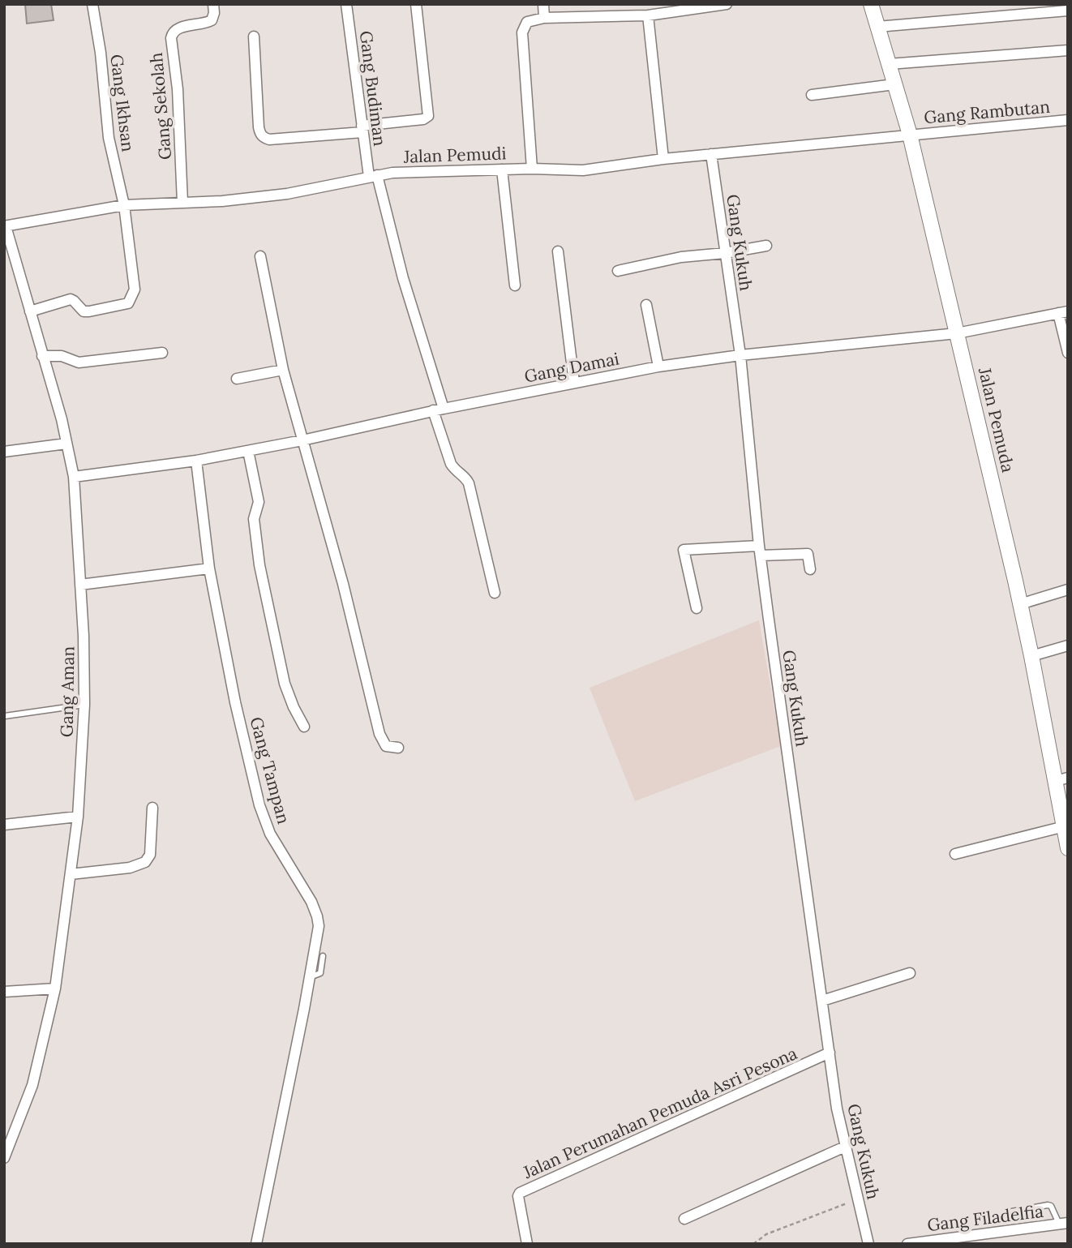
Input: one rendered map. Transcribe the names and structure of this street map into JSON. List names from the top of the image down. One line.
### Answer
{"streets":{"main road":["Jalan Pemuda"],"street":["Gang Budiman","Gang Ikhsan","Gang Sekolah","Gang Rambutan","Jalan Pemudi","Gang Kukuh","Gang Damai","Gang Aman","Gang Tampan","Jalan Perumahan Pemuda Asri Pesona","Gang Filadelfia"]},"crossings":[["Gang Budiman","Jalan Pemudi"],["Gang Budiman","Gang Damai"],["Gang Ikhsan","Jalan Pemudi"],["Gang Ikhsan","Gang Aman"],["Gang Sekolah","Jalan Pemudi"],["Gang Rambutan","Jalan Pemudi"],["Gang Rambutan","Jalan Pemuda"],["Jalan Pemudi","Gang Kukuh"],["Jalan Pemudi","Jalan Pemuda"],["Jalan Pemudi","Gang Aman"],["Gang Kukuh","Gang Damai"],["Gang Kukuh","Jalan Perumahan Pemuda Asri Pesona"],["Gang Damai","Jalan Pemuda"],["Gang Damai","Gang Aman"],["Gang Damai","Gang Tampan"]]}
